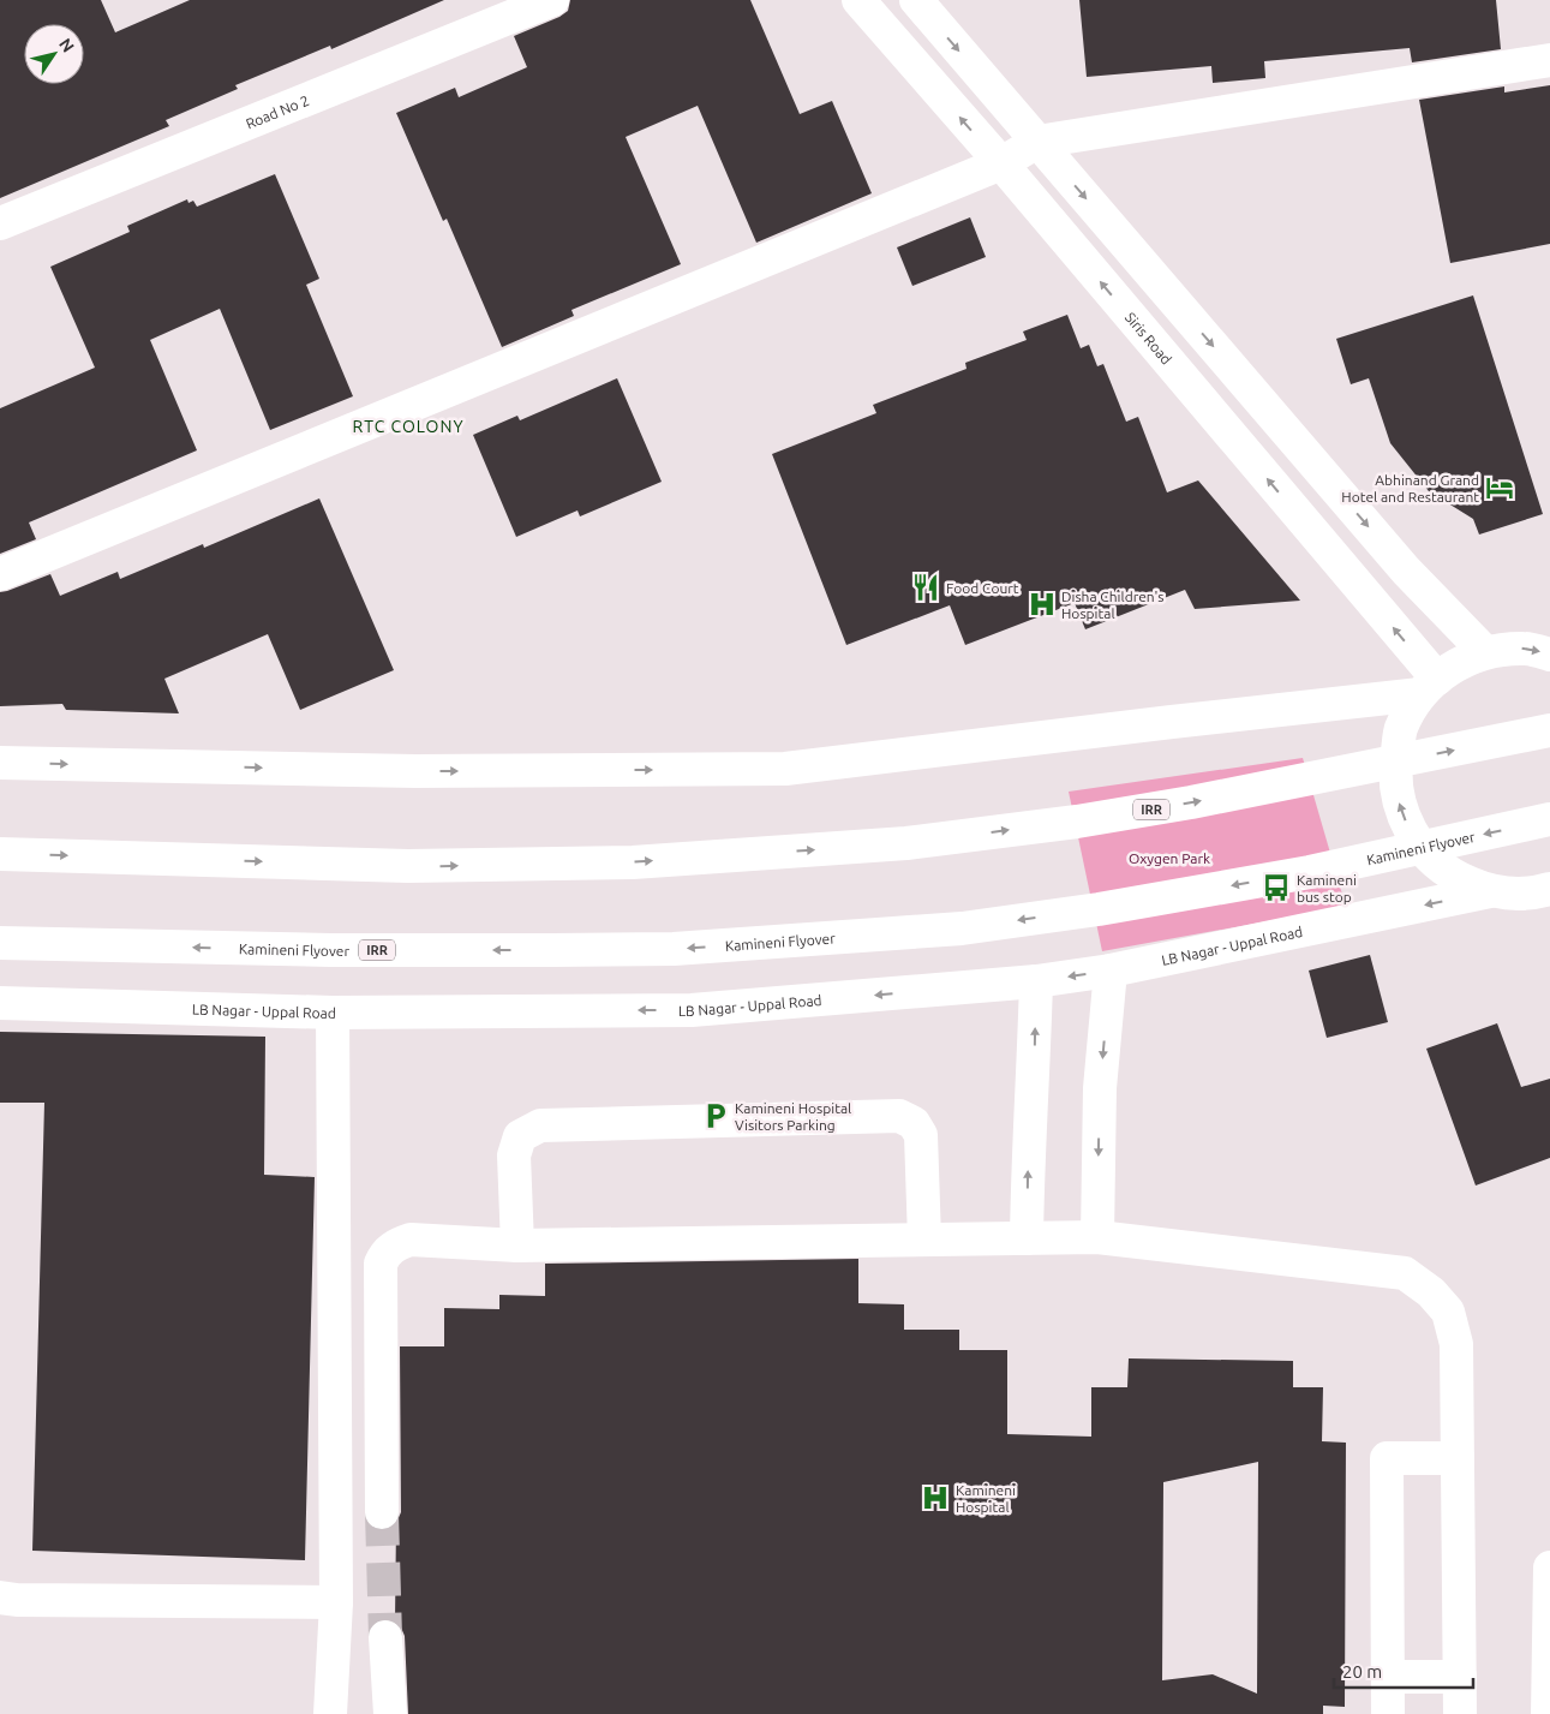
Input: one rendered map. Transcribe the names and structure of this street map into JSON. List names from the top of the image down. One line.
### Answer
{"streets":{"main road":["Road No 2","Siris Road","IRR","Kamineni Flyover","LB Nagar - Uppal Road"]},"districts":["RTC COLONY"],"parks":["Oxygen Park"],"places":{"hotel":["Abhinand Grand Hotel and Restaurant"],"restaurant":["Food Court"],"hospital":["Disha Children's Hospital","Kamineni Hospital"],"bus stop":["Kamineni bus stop"],"parking":["Kamineni Hospital Visitors Parking"]},"scale_bar":"20 m","north":"top right"}
